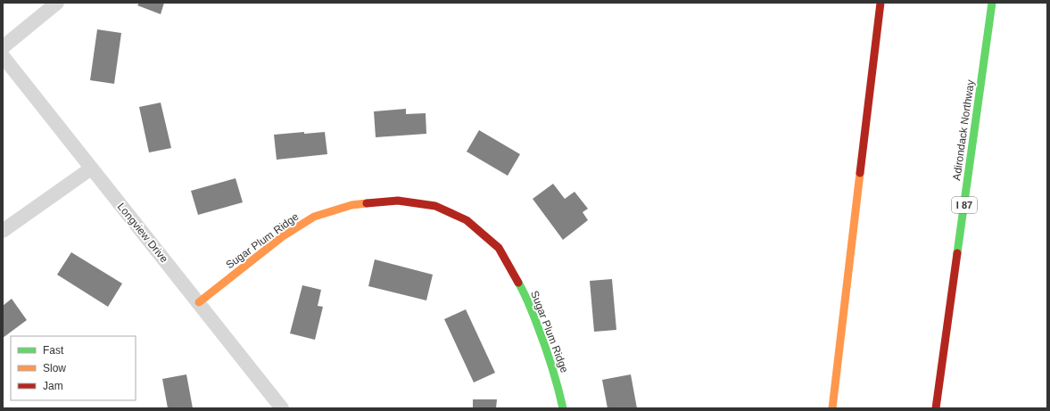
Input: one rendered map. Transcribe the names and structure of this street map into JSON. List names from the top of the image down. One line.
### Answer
{"streets":{"main road":["Adirondack Northway","I 87","Sugar Plum Ridge"],"street":["Longview Drive"]},"crossings":[["Longview Drive","Sugar Plum Ridge"]],"legend":["Fast","Slow","Jam"]}
